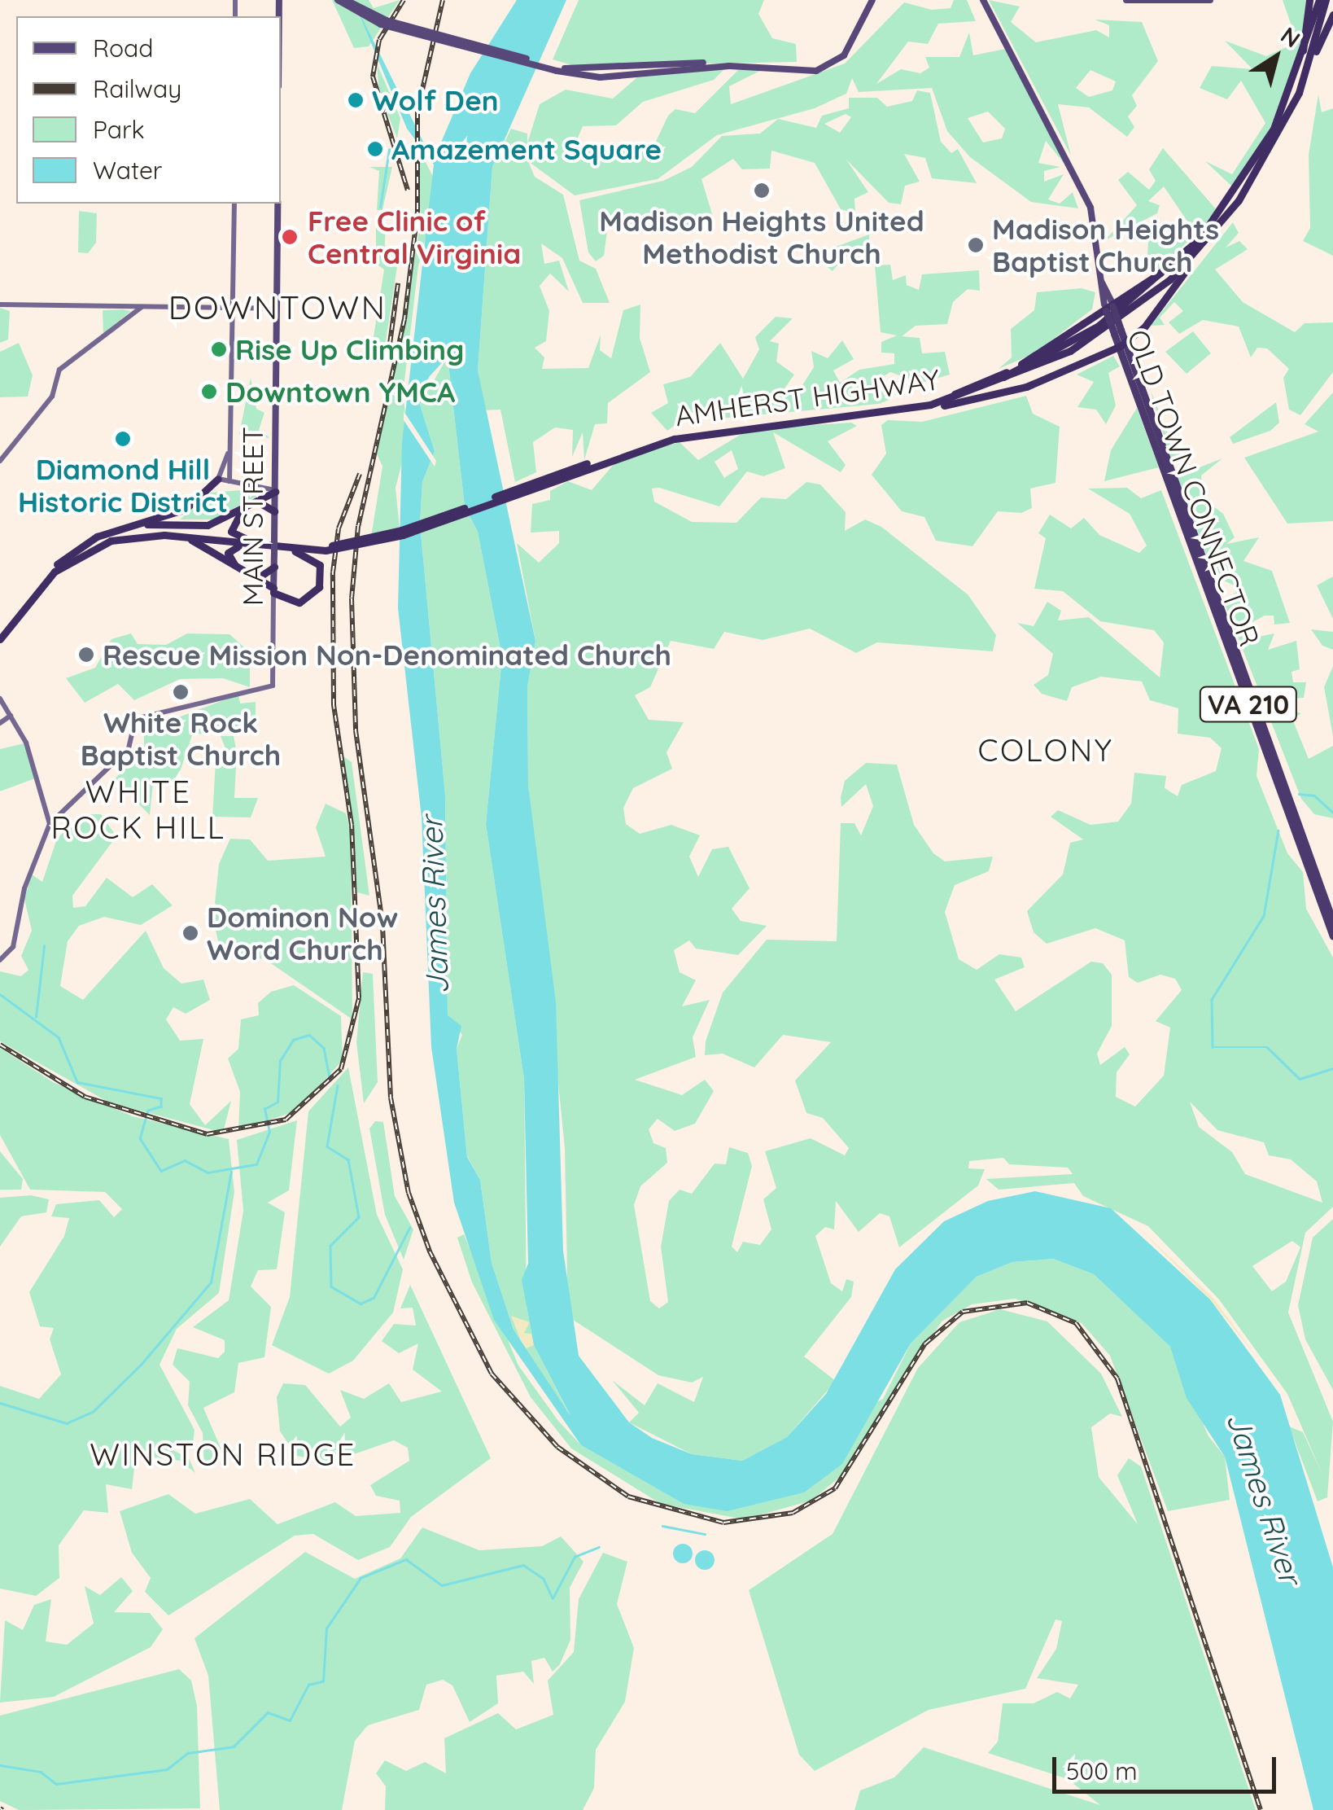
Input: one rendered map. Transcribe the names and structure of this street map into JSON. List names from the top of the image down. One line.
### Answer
{"streets":{"highway":["AMHERST HIGHWAY","OLD TOWN CONNECTOR","VA 210"],"main road":["MAIN STREET"]},"districts":["DOWNTOWN","COLONY","WHITE ROCK HILL","WINSTON RIDGE"],"water":["James River"],"places":["Wolf Den","Amazement Square","Madison Heights United Methodist Church","Free Clinic of Central Virginia","Madison Heights Baptist Church","Rise Up Climbing","Downtown YMCA","Diamond Hill Historic District","Rescue Mission Non-Denominated Church","White Rock Baptist Church","Dominon Now Word Church"],"legend":["Road","Railway","Park","Water"],"scale_bar":"500 m","north":"top right"}
